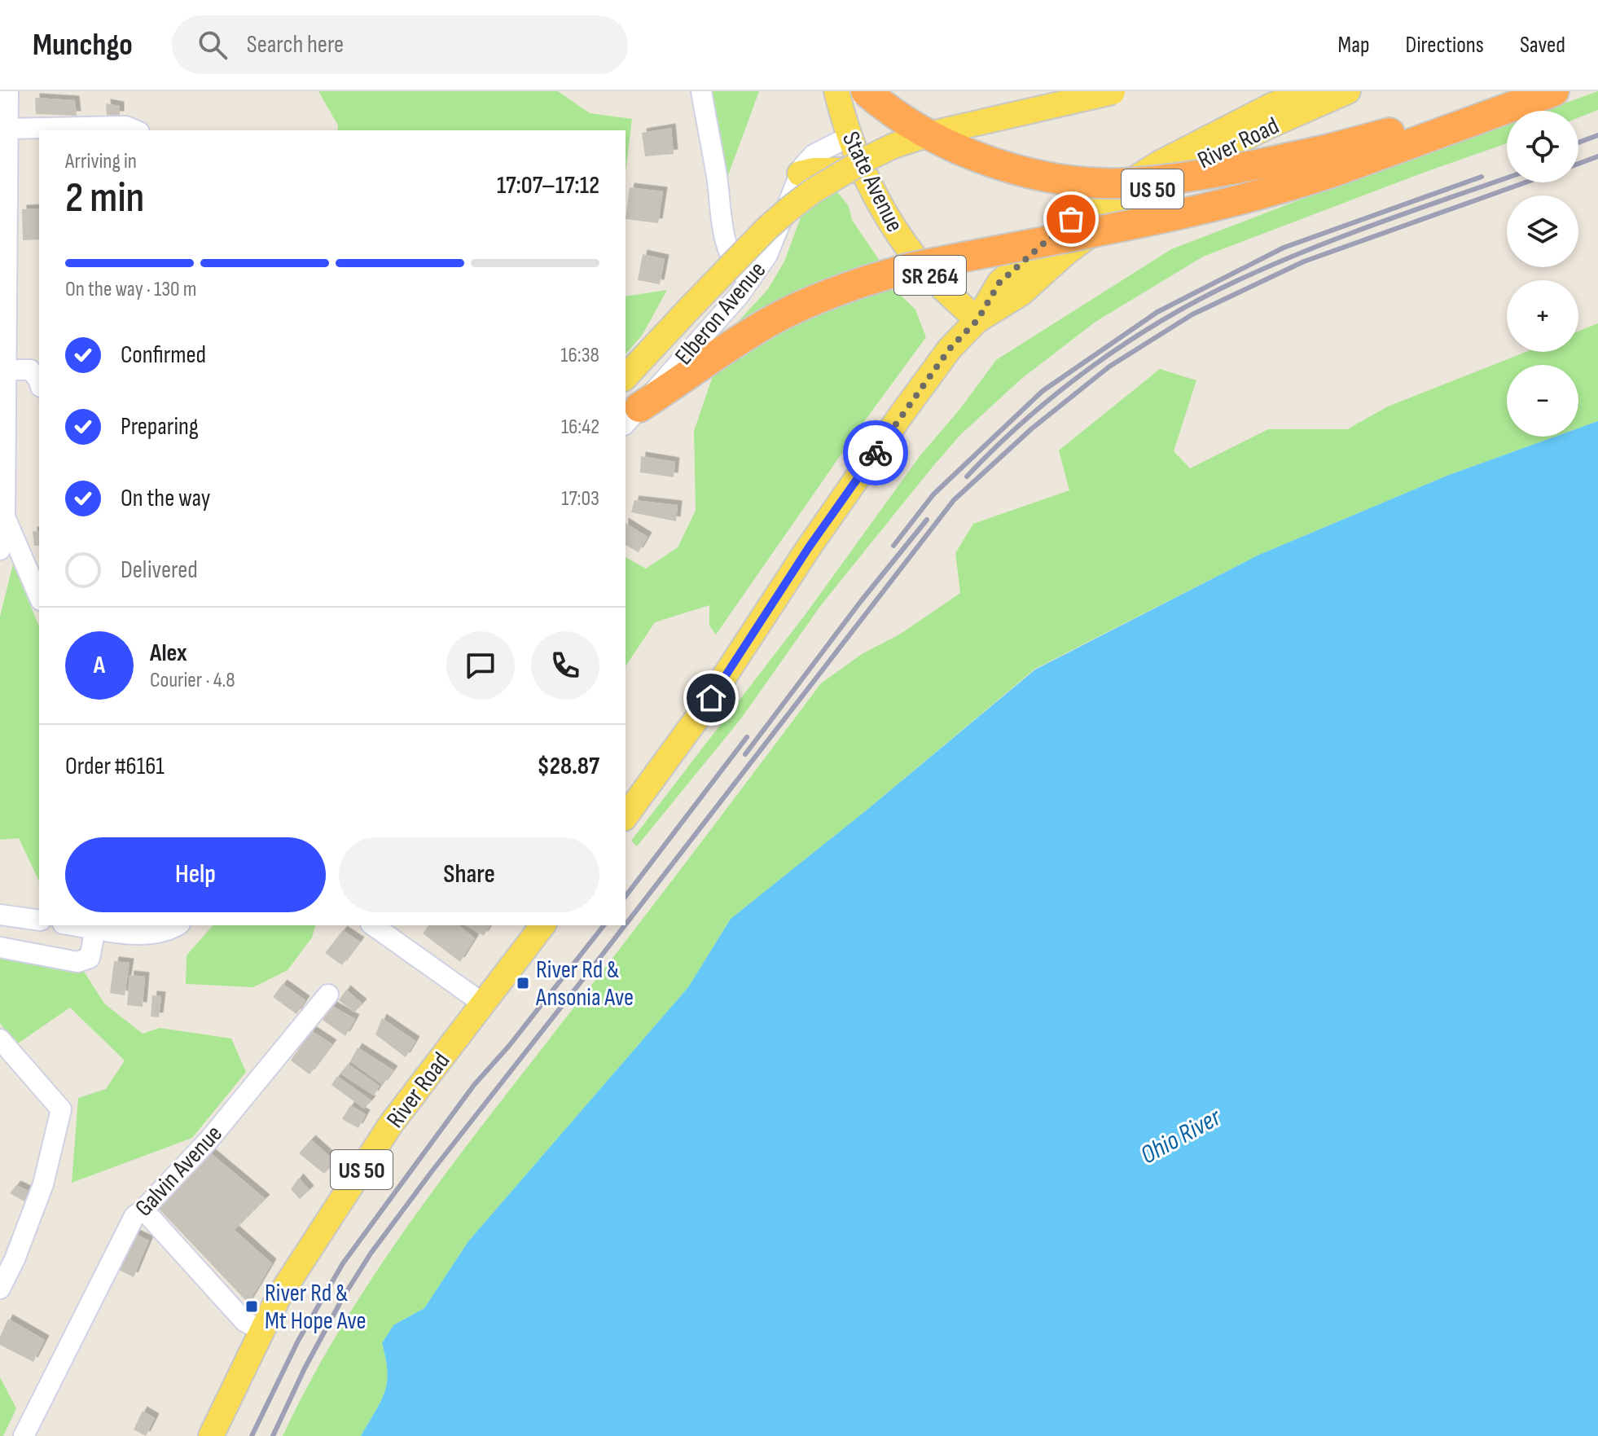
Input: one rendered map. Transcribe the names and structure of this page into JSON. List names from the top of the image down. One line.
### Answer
{"streets":{"main road":["River Road","State Avenue","US 50","SR 264"],"street":["Elberon Avenue","Galvin Avenue"]},"crossings":[["River Road","State Avenue"],["State Avenue","Elberon Avenue"]],"water":["Ohio River"],"places":{"transit":["River Rd & Ansonia Ave","River Rd & Mt Hope Ave"]},"page":{"header":"Munchgo","search":"Search here","nav":["Map","Directions","Saved"],"map_buttons":["+","−"],"heading":["2 min","Arriving in","17:07–17:12"],"panel":["Alex","Courier · 4.8","Order #6161","$28.87"],"bar":"On the way · 130 m","list":[["Confirmed","16:38"],["Preparing","16:42"],["On the way","17:03"],"Delivered"],"round":"A","buttons":["Help","Share"]}}
